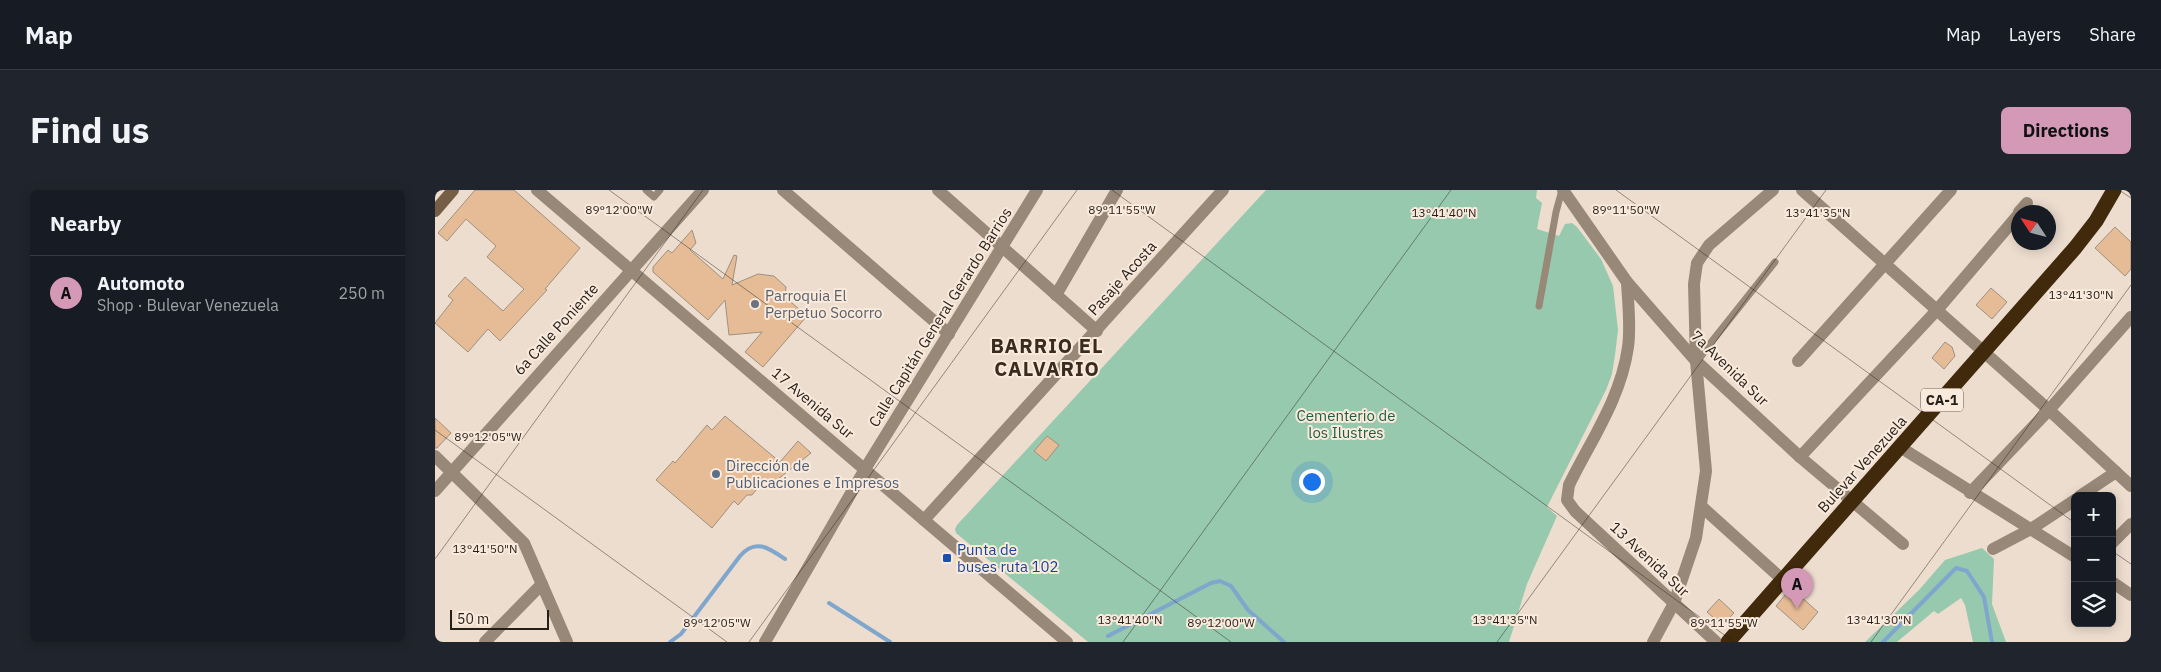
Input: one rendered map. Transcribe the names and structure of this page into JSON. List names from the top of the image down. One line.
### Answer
{"streets":{"highway":["CA-1","Bulevar Venezuela"],"street":["Pasaje Acosta","Calle Capitán General Gerardo Barrios","6a Calle Poniente","7a Avenida Sur","17 Avenida Sur","13 Avenida Sur"]},"crossings":[["Pasaje Acosta","17 Avenida Sur"],["Calle Capitán General Gerardo Barrios","17 Avenida Sur"],["6a Calle Poniente","17 Avenida Sur"],["7a Avenida Sur","Bulevar Venezuela"],["7a Avenida Sur","13 Avenida Sur"]],"districts":["BARRIO EL CALVARIO"],"parks":["Cementerio de los Ilustres"],"places":{"other":["Parroquia El Perpetuo Socorro","Dirección de Publicaciones e Impresos"],"transit":["Punta de buses ruta 102"]},"scale_bar":"50 m","north":"top left","page":{"header":"Map","nav":["Map","Layers","Share"],"title":"Find us","buttons":"Directions","heading":"Nearby","list":[{"mark":"A","name":"Automoto","note":"Shop · Bulevar Venezuela","value":"250 m"}],"map_buttons":["+","−"],"pins":"A","scale":"50 m"},"coordinates":["89°12'00\"W","89°11'55\"W","89°11'50\"W","13°41'40\"N","13°41'35\"N","13°41'30\"N","89°12'05\"W","13°41'50\"N"]}
